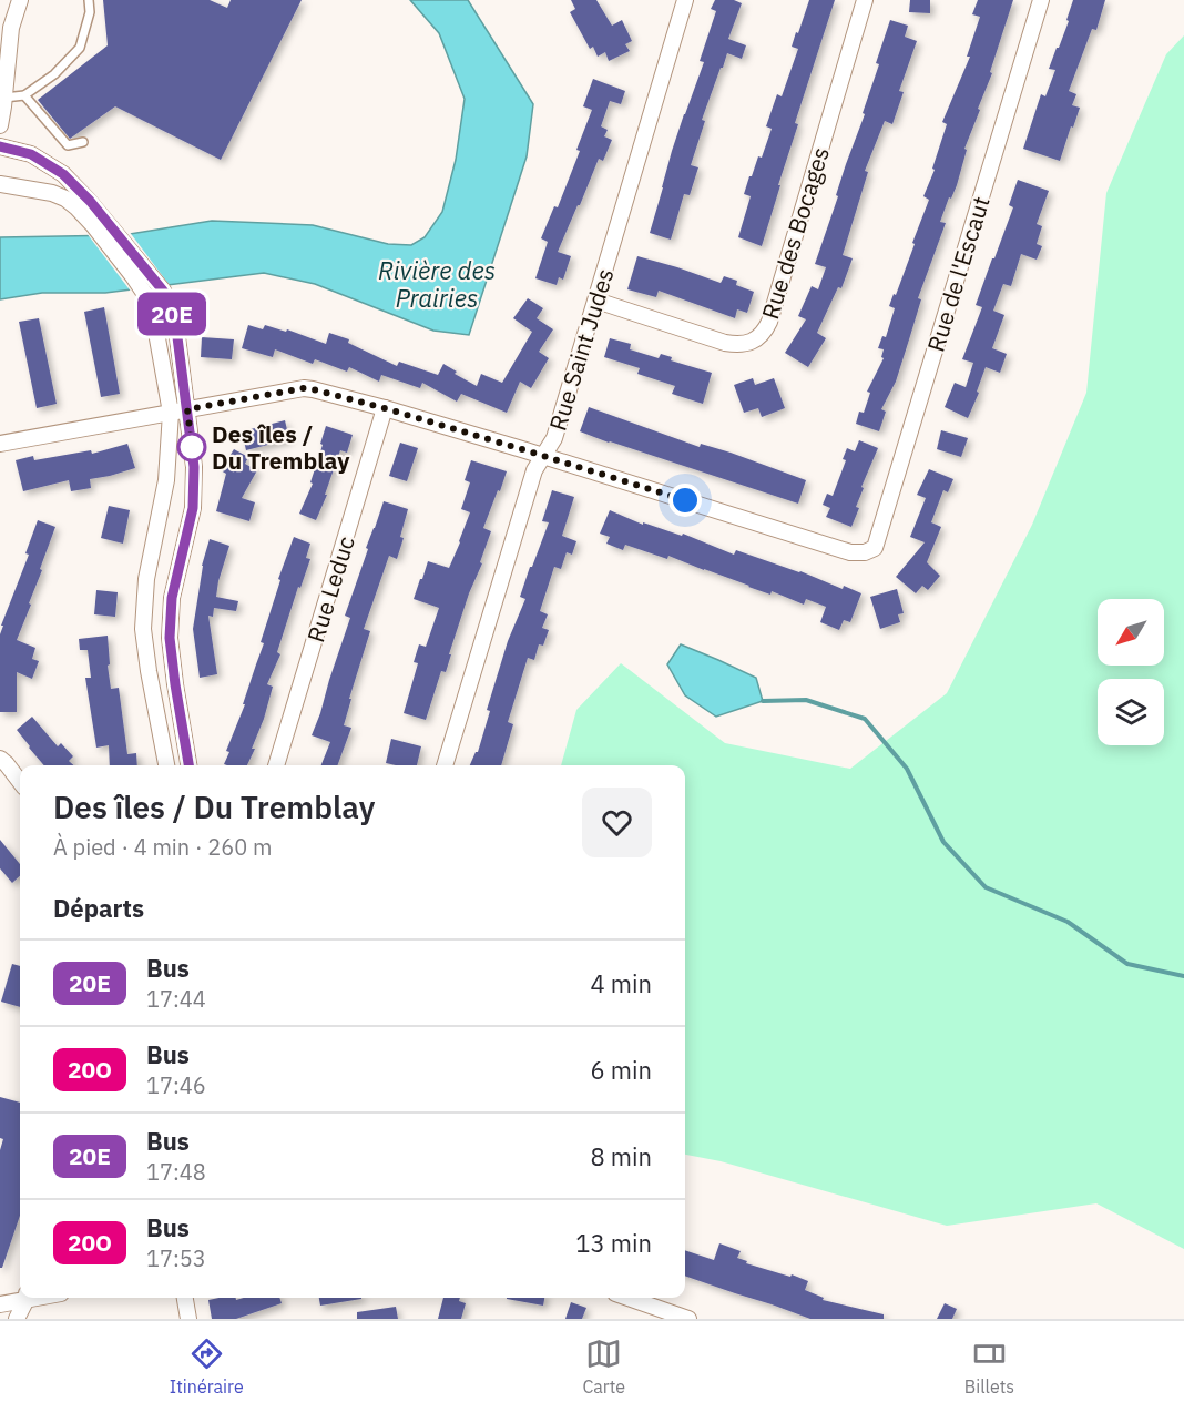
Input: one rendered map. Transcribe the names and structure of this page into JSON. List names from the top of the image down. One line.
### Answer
{"streets":{"street":["Rue des Bocages","Rue de l'Escaut","Rue Saint Judes","Rue Leduc"]},"crossings":[["Rue des Bocages","Rue Saint Judes"],["Rue de l'Escaut","Rue Saint Judes"]],"water":["Rivière des Prairies"],"places":["Des îles / Du Tremblay"],"lines":["bus line 20E"],"north":"bottom left","page":{"on_map":"20E","heading":[["Des îles / Du Tremblay","À pied · 4 min · 260 m"],"Départs"],"list":[{"mark":"20E","name":"Bus","note":"17:44","value":"4 min"},{"mark":"20O","name":"Bus","note":"17:46","value":"6 min"},{"mark":"20E","name":"Bus","note":"17:48","value":"8 min"},{"mark":"20O","name":"Bus","note":"17:53","value":"13 min"}],"tabs":["Itinéraire","Carte","Billets"]}}
